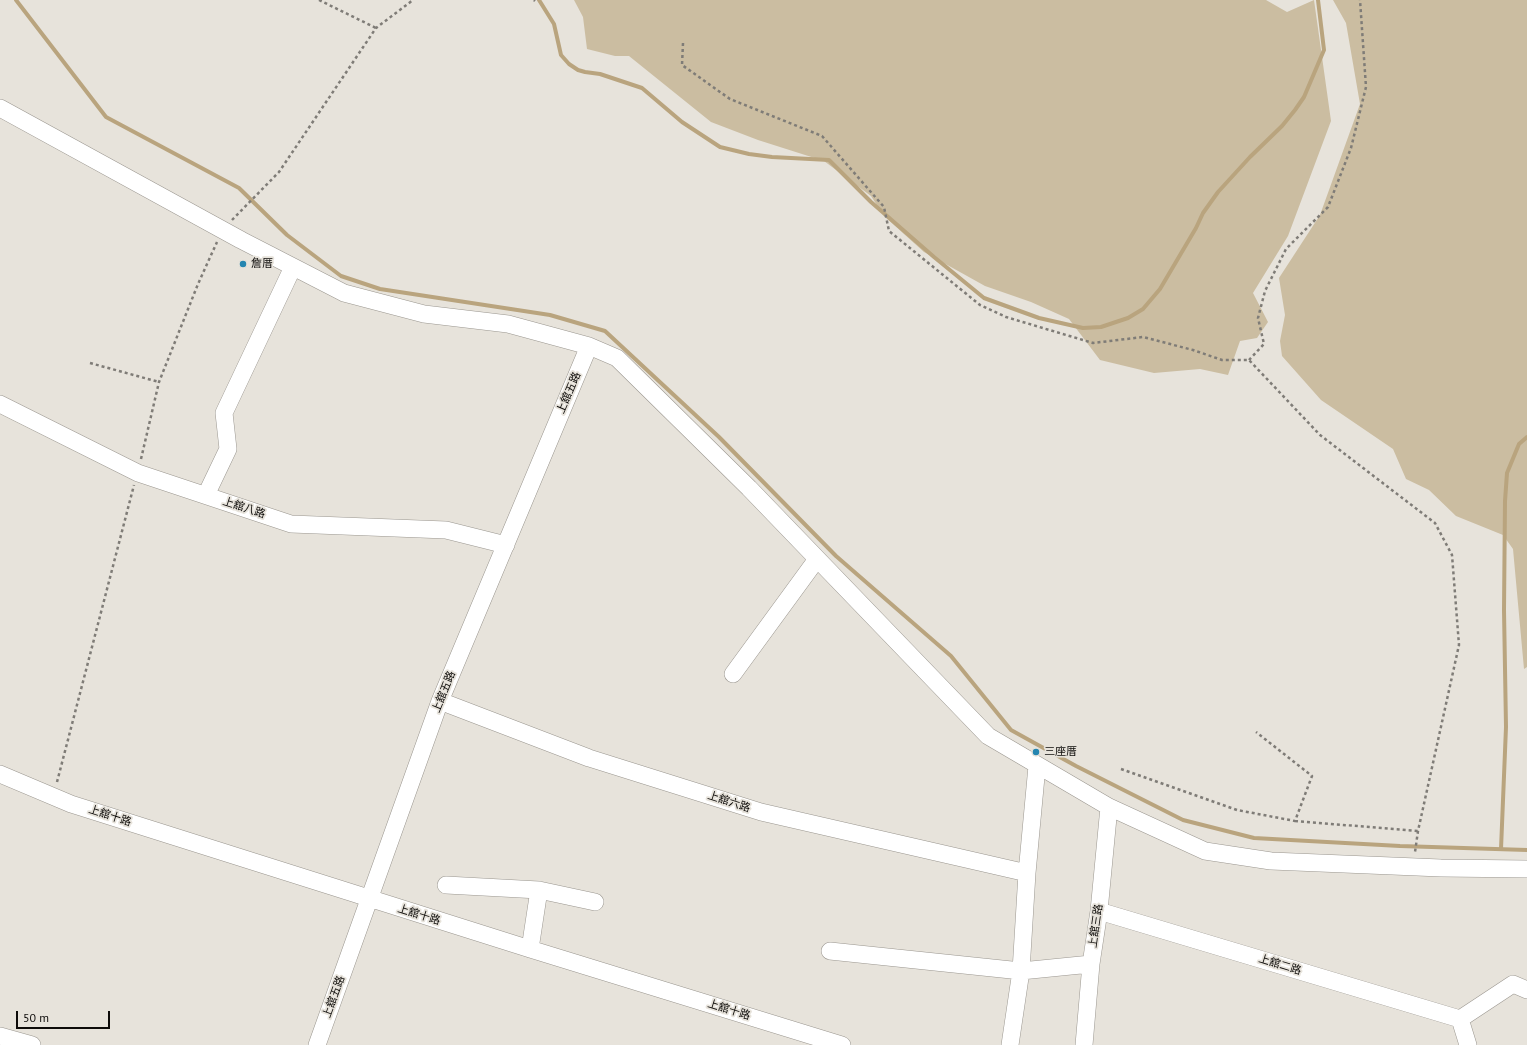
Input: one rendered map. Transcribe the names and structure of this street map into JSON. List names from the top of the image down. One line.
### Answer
{"streets":{"street":["上舘五路","上舘八路","上舘六路","上舘十路","上舘三路","上舘二路"]},"crossings":[["上舘五路","上舘八路"],["上舘五路","上舘六路"],["上舘五路","上舘十路"],["上舘三路","上舘二路"]],"places":["詹厝","三座厝"],"scale_bar":"50 m"}
